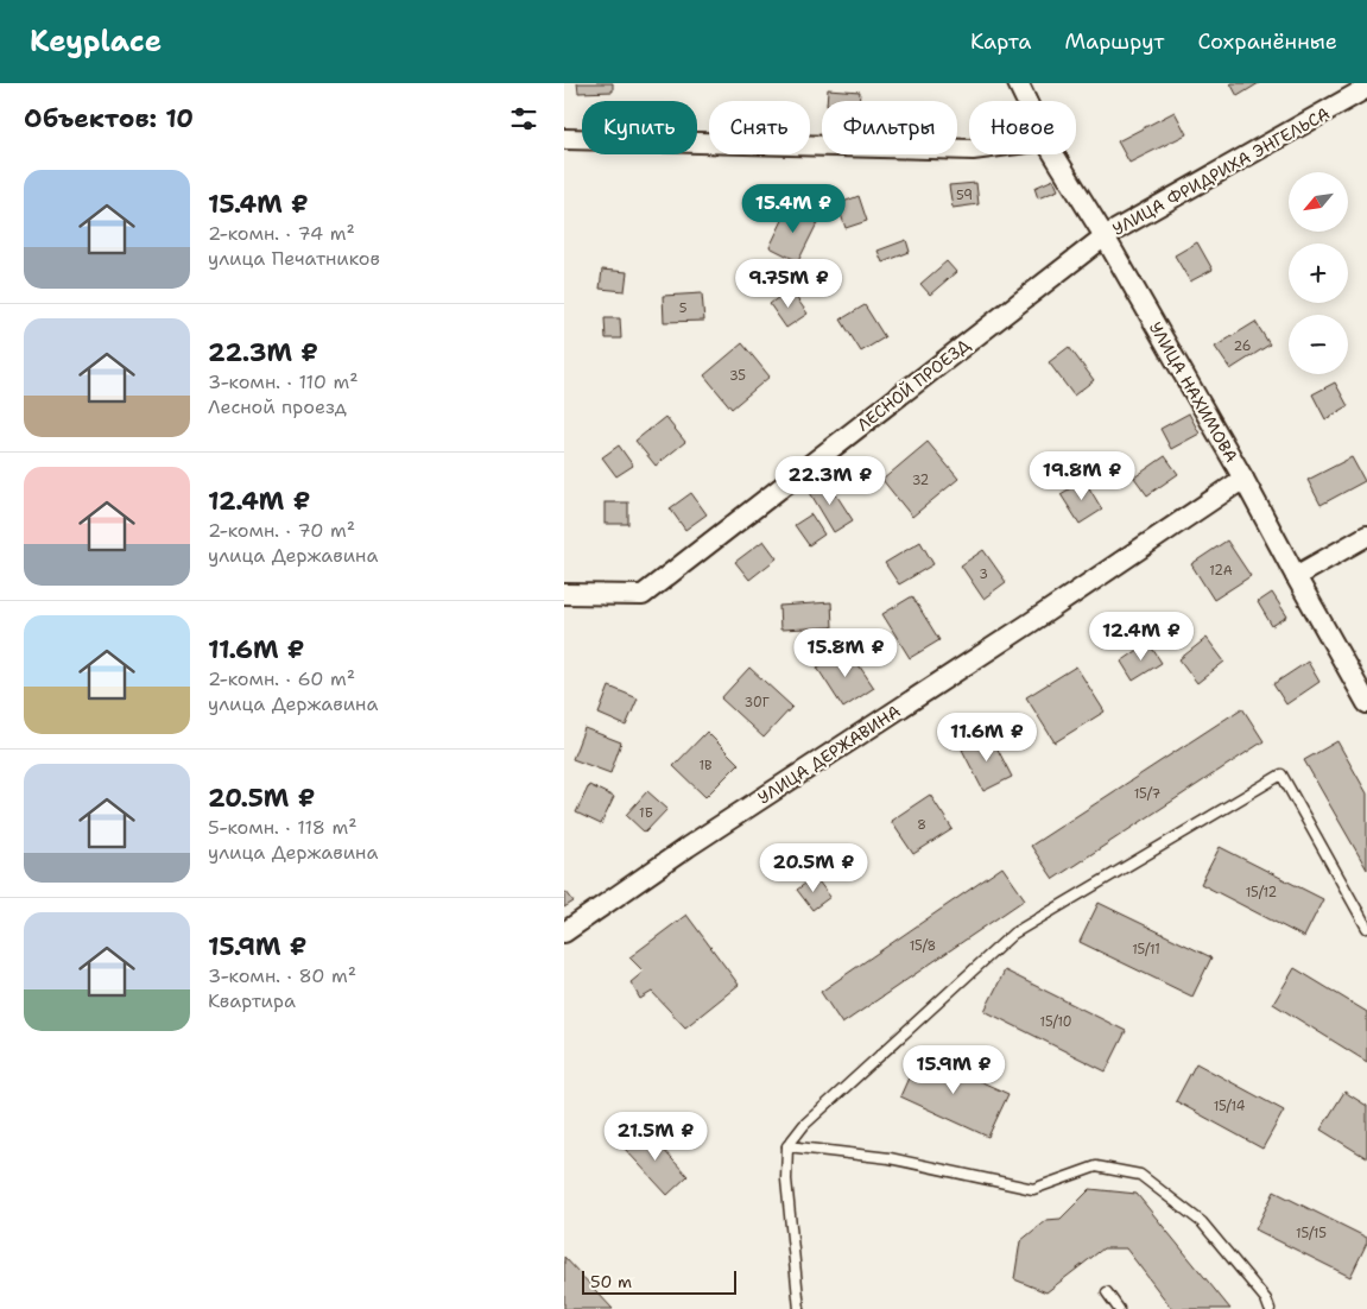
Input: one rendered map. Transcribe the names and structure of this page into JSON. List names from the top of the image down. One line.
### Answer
{"streets":{"street":["УЛИЦА ФРИДРИХА ЭНГЕЛЬСА","ЛЕСНОЙ ПРОЕЗД","УЛИЦА НАХИМОВА","УЛИЦА ДЕРЖАВИНА"]},"crossings":[["УЛИЦА ФРИДРИХА ЭНГЕЛЬСА","ЛЕСНОЙ ПРОЕЗД"],["УЛИЦА ФРИДРИХА ЭНГЕЛЬСА","УЛИЦА НАХИМОВА"],["ЛЕСНОЙ ПРОЕЗД","УЛИЦА НАХИМОВА"],["УЛИЦА НАХИМОВА","УЛИЦА ДЕРЖАВИНА"]],"house_numbers":["59","5","26","35","32","12А","3","30Г","1В","15/7","1Б","8","15/12","15/8","15/11","15/10","15/14","15/15"],"scale_bar":"50 m","north":"bottom left","page":{"header":"Keyplace","nav":["Карта","Маршрут","Сохранённые"],"heading":"Объектов: 10","chip":["Купить","Снять","Фильтры","Новое"],"list":[{"name":"15.4M ₽","note":"2-комн. · 74 m² · улица Печатников"},{"name":"22.3M ₽","note":"3-комн. · 110 m² · Лесной проезд"},{"name":"12.4M ₽","note":"2-комн. · 70 m² · улица Державина"},{"name":"11.6M ₽","note":"2-комн. · 60 m² · улица Державина"},{"name":"20.5M ₽","note":"5-комн. · 118 m² · улица Державина"},{"name":"15.9M ₽","note":"3-комн. · 80 m² · Квартира"}],"map_buttons":["+","−"],"price":["15.4M ₽","9.75M ₽","19.8M ₽","22.3M ₽","12.4M ₽","15.8M ₽","11.6M ₽","20.5M ₽","15.9M ₽","21.5M ₽"],"scale":"50 m"}}
